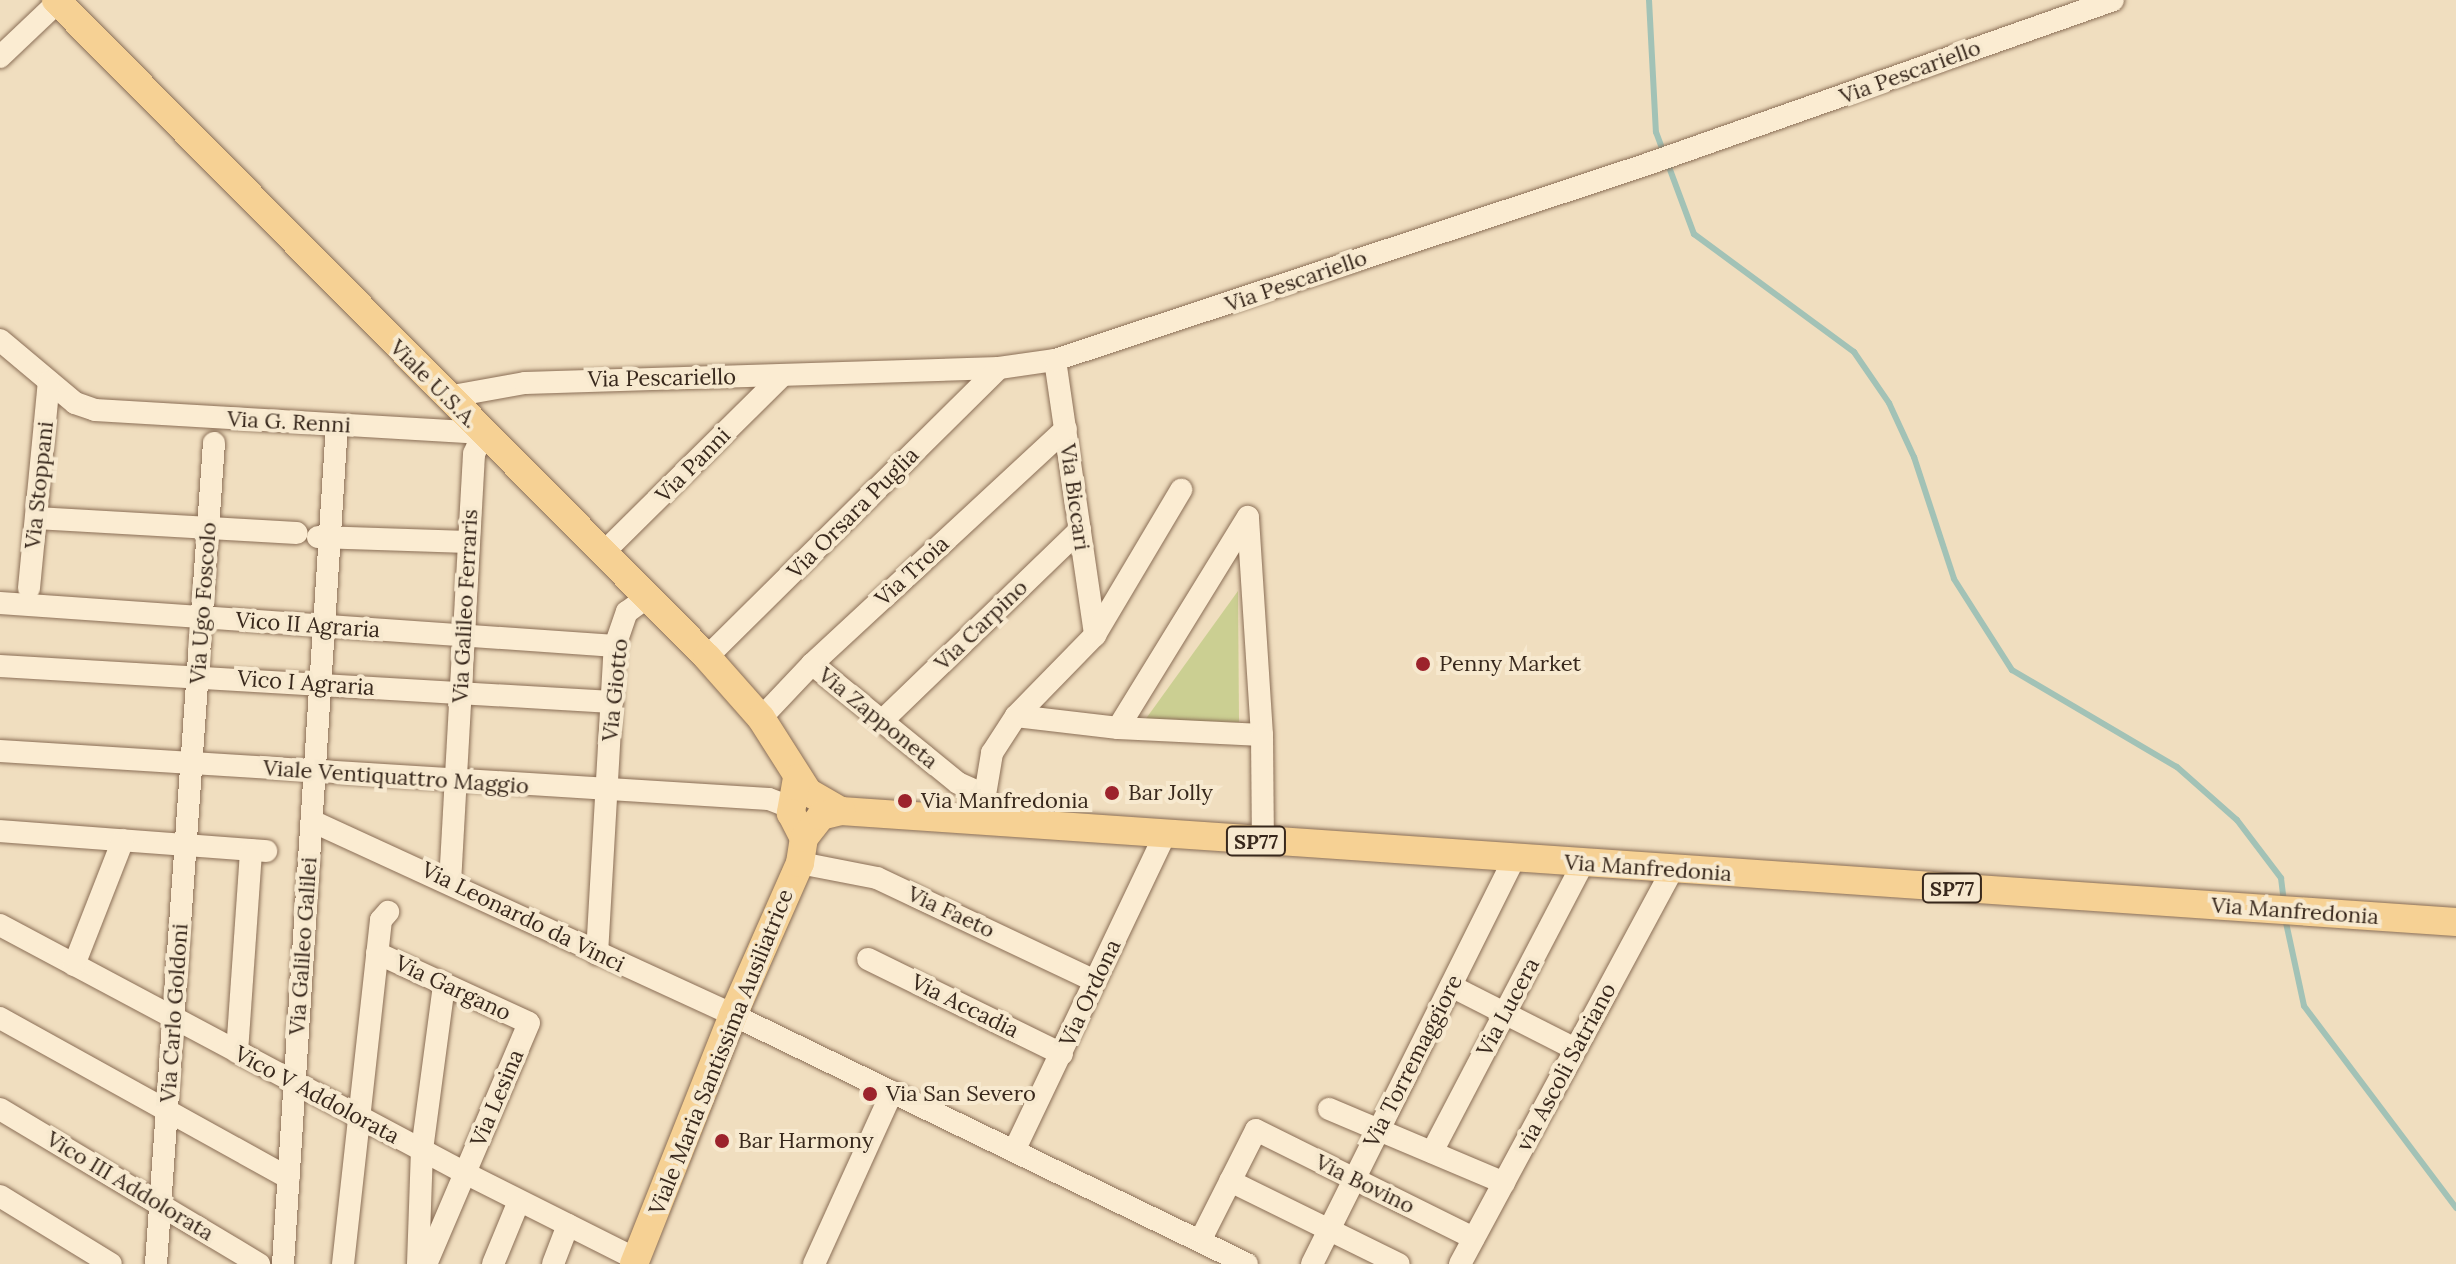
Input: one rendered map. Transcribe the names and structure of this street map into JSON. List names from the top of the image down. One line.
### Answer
{"streets":{"main road":["Viale U.S.A.","SP77","Via Manfredonia","Viale Maria Santissima Ausiliatrice"],"street":["Via Pescariello","Via G. Renni","Via Panni","Via Stoppani","Via Biccari","Via Orsara Puglia","Via Troia","Via Ugo Foscolo","Via Galileo Ferraris","Vico II Agraria","Via Carpino","Vico I Agraria","Via Giotto","Via Zapponeta","Viale Ventiquattro Maggio","Via Faeto","Via Leonardo da Vinci","Via Galileo Galilei","Via Gargano","Via Ordona","Via Accadia","Via Lucera","Via Carlo Goldoni","Via Torremaggiore","via Ascoli Satriano","Vico V Addolorata","Via Lesina","Via Bovino","Vico III Addolorata"]},"crossings":[["Via Pescariello","Viale U.S.A."],["Via Pescariello","Via Panni"],["Via Pescariello","Via Biccari"],["Via Pescariello","Via Orsara Puglia"],["Viale U.S.A.","Via G. Renni"],["Viale U.S.A.","Via Panni"],["Viale U.S.A.","Via Orsara Puglia"],["Viale U.S.A.","Via Troia"],["Viale U.S.A.","Via Galileo Ferraris"],["Viale U.S.A.","Via Giotto"],["Viale U.S.A.","Viale Ventiquattro Maggio"],["Viale U.S.A.","Via Manfredonia"],["Viale U.S.A.","Via Faeto"],["Viale U.S.A.","Viale Maria Santissima Ausiliatrice"],["Via G. Renni","Via Stoppani"],["Via G. Renni","Via Galileo Ferraris"],["Via G. Renni","Via Galileo Galilei"],["Via Biccari","Via Troia"],["Via Biccari","Via Carpino"],["Via Troia","Via Zapponeta"],["Via Ugo Foscolo","Vico II Agraria"],["Via Ugo Foscolo","Vico I Agraria"],["Via Ugo Foscolo","Viale Ventiquattro Maggio"],["Via Ugo Foscolo","Via Carlo Goldoni"],["Via Galileo Ferraris","Vico II Agraria"],["Via Galileo Ferraris","Vico I Agraria"],["Via Galileo Ferraris","Viale Ventiquattro Maggio"],["Via Galileo Ferraris","Via Leonardo da Vinci"],["Vico II Agraria","Via Giotto"],["Vico II Agraria","Via Galileo Galilei"],["Via Carpino","Via Zapponeta"],["Vico I Agraria","Via Giotto"],["Vico I Agraria","Via Galileo Galilei"],["Via Giotto","Viale Ventiquattro Maggio"],["Via Giotto","Via Leonardo da Vinci"],["Viale Ventiquattro Maggio","Via Manfredonia"],["Viale Ventiquattro Maggio","Via Faeto"],["Viale Ventiquattro Maggio","Via Galileo Galilei"],["Viale Ventiquattro Maggio","Via Carlo Goldoni"],["Viale Ventiquattro Maggio","Viale Maria Santissima Ausiliatrice"],["Via Manfredonia","Via Faeto"],["Via Manfredonia","Via Ordona"],["Via Manfredonia","Via Lucera"],["Via Manfredonia","Viale Maria Santissima Ausiliatrice"],["Via Manfredonia","Via Torremaggiore"],["Via Manfredonia","via Ascoli Satriano"],["Via Faeto","Via Ordona"],["Via Faeto","Viale Maria Santissima Ausiliatrice"],["Via Leonardo da Vinci","Via Galileo Galilei"],["Via Leonardo da Vinci","Viale Maria Santissima Ausiliatrice"],["Via Galileo Galilei","Vico V Addolorata"],["Via Gargano","Via Lesina"],["Via Ordona","Via Accadia"],["Via Carlo Goldoni","Vico V Addolorata"],["Via Carlo Goldoni","Vico III Addolorata"],["Viale Maria Santissima Ausiliatrice","Vico V Addolorata"],["Via Torremaggiore","Via Bovino"],["via Ascoli Satriano","Via Bovino"],["Vico V Addolorata","Via Lesina"]],"places":["Penny Market","Bar Jolly","Via Manfredonia","Via San Severo","Bar Harmony"]}
